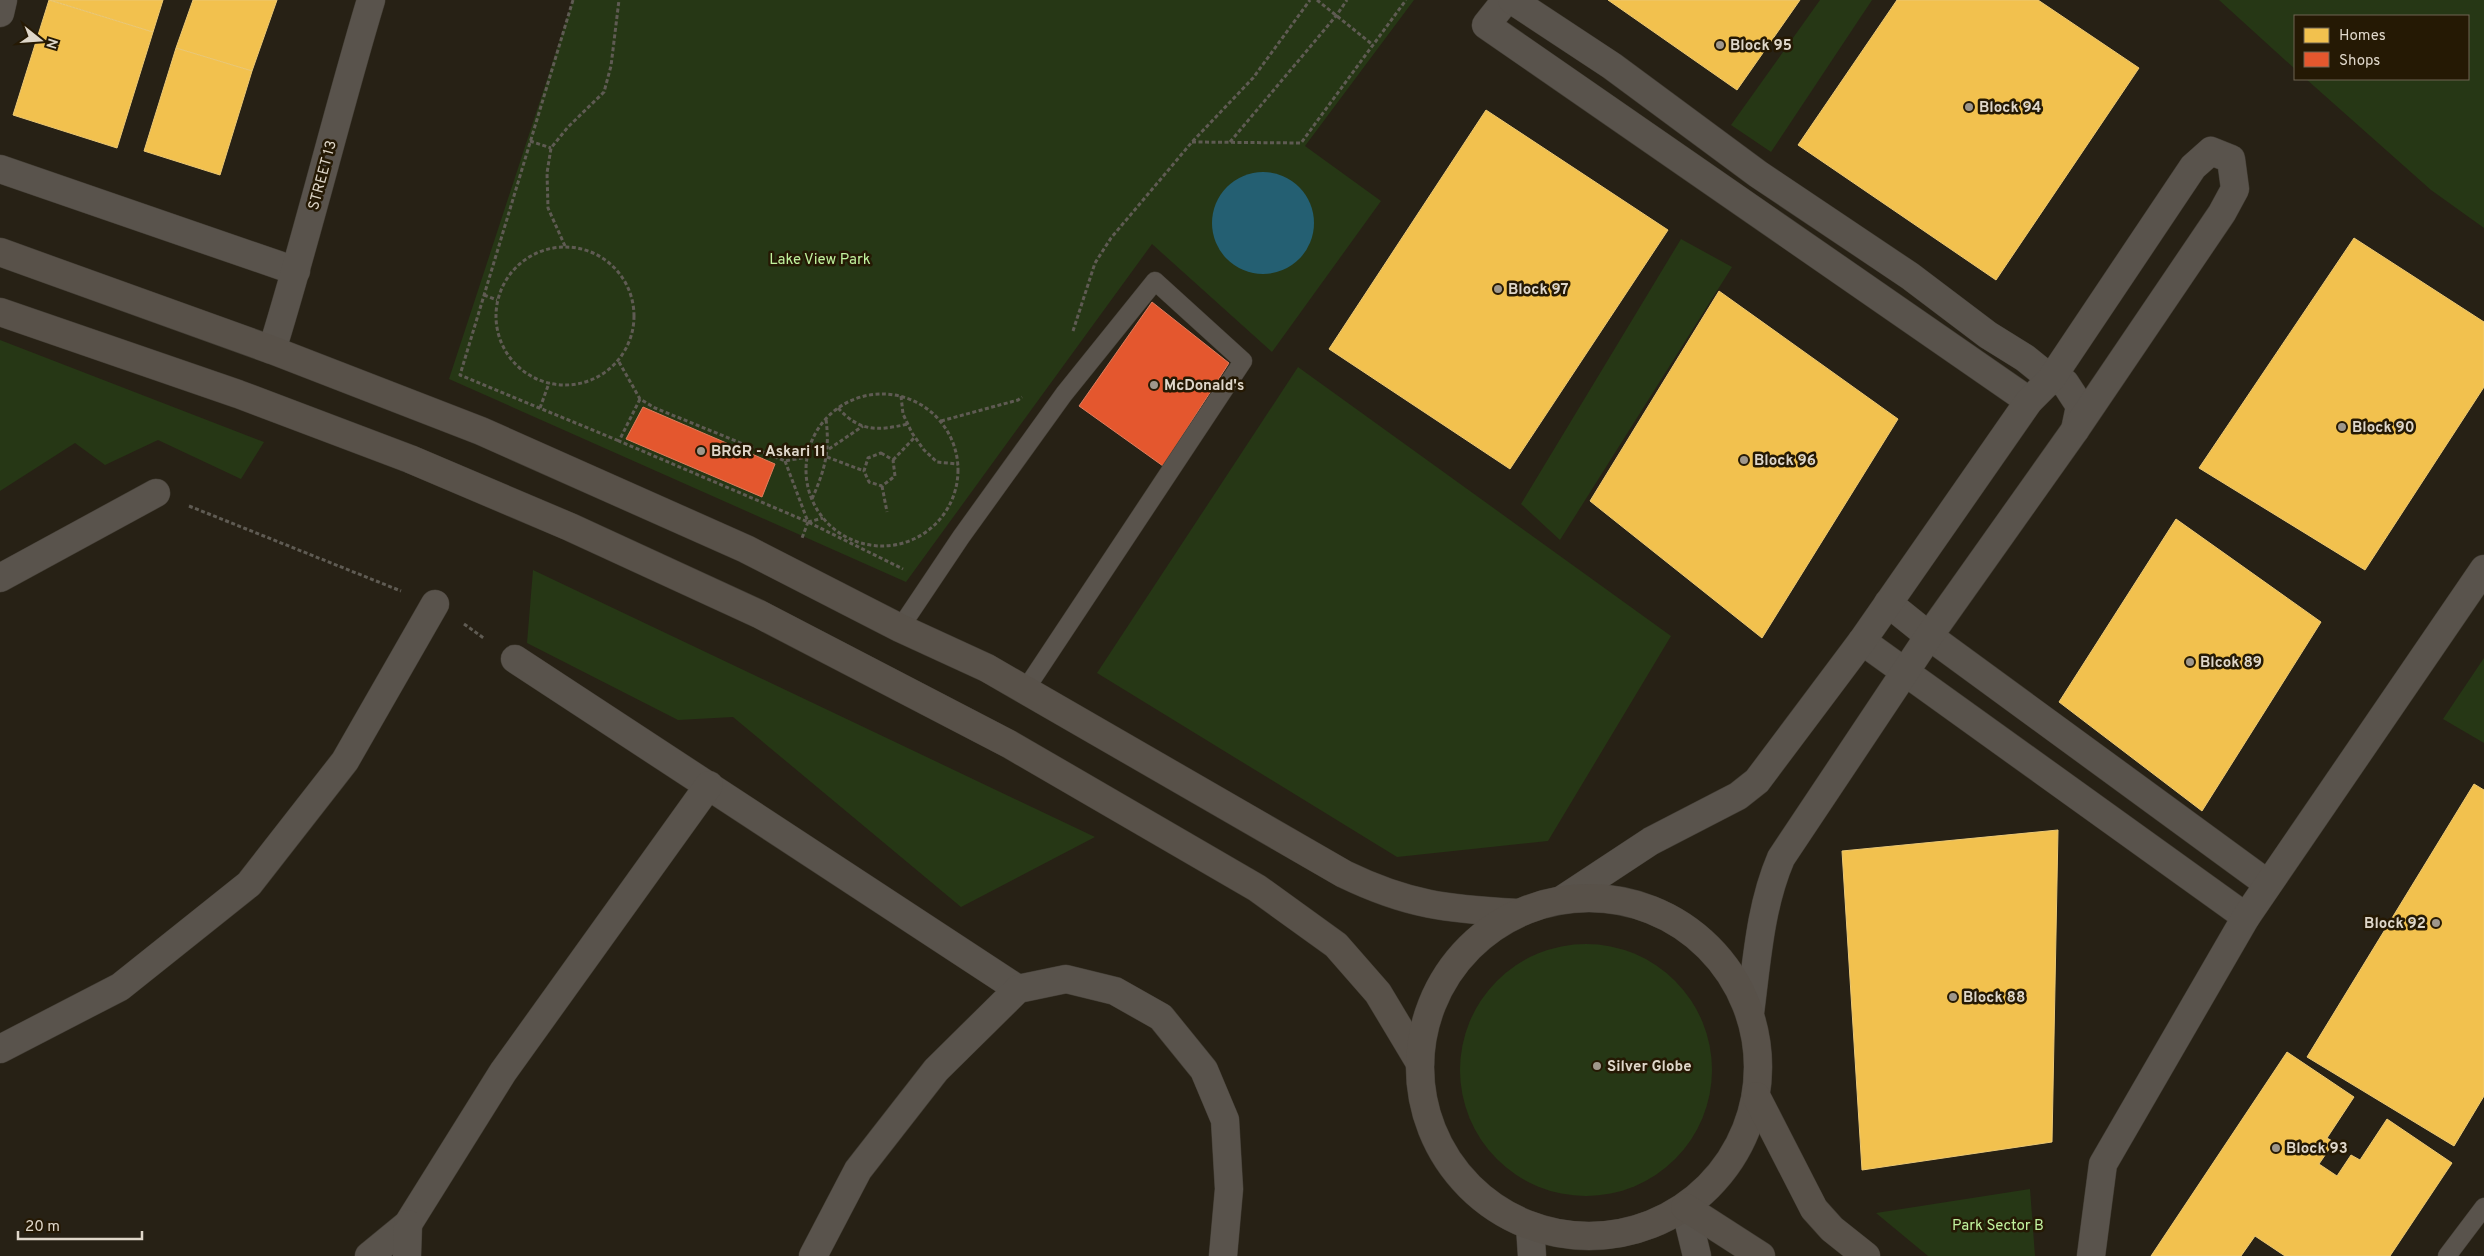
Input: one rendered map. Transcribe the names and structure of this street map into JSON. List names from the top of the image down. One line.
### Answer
{"streets":{"street":["STREET 13"]},"parks":["Lake View Park","Park Sector B"],"places":["Block 95","Block 94","Block 97","McDonald's","Block 90","BRGR - Askari 11","Block 96","Blcok 89","Block 92","Block 88","Silver Globe","Block 93"],"legend":["Homes","Shops"],"scale_bar":"20 m","north":"right"}
